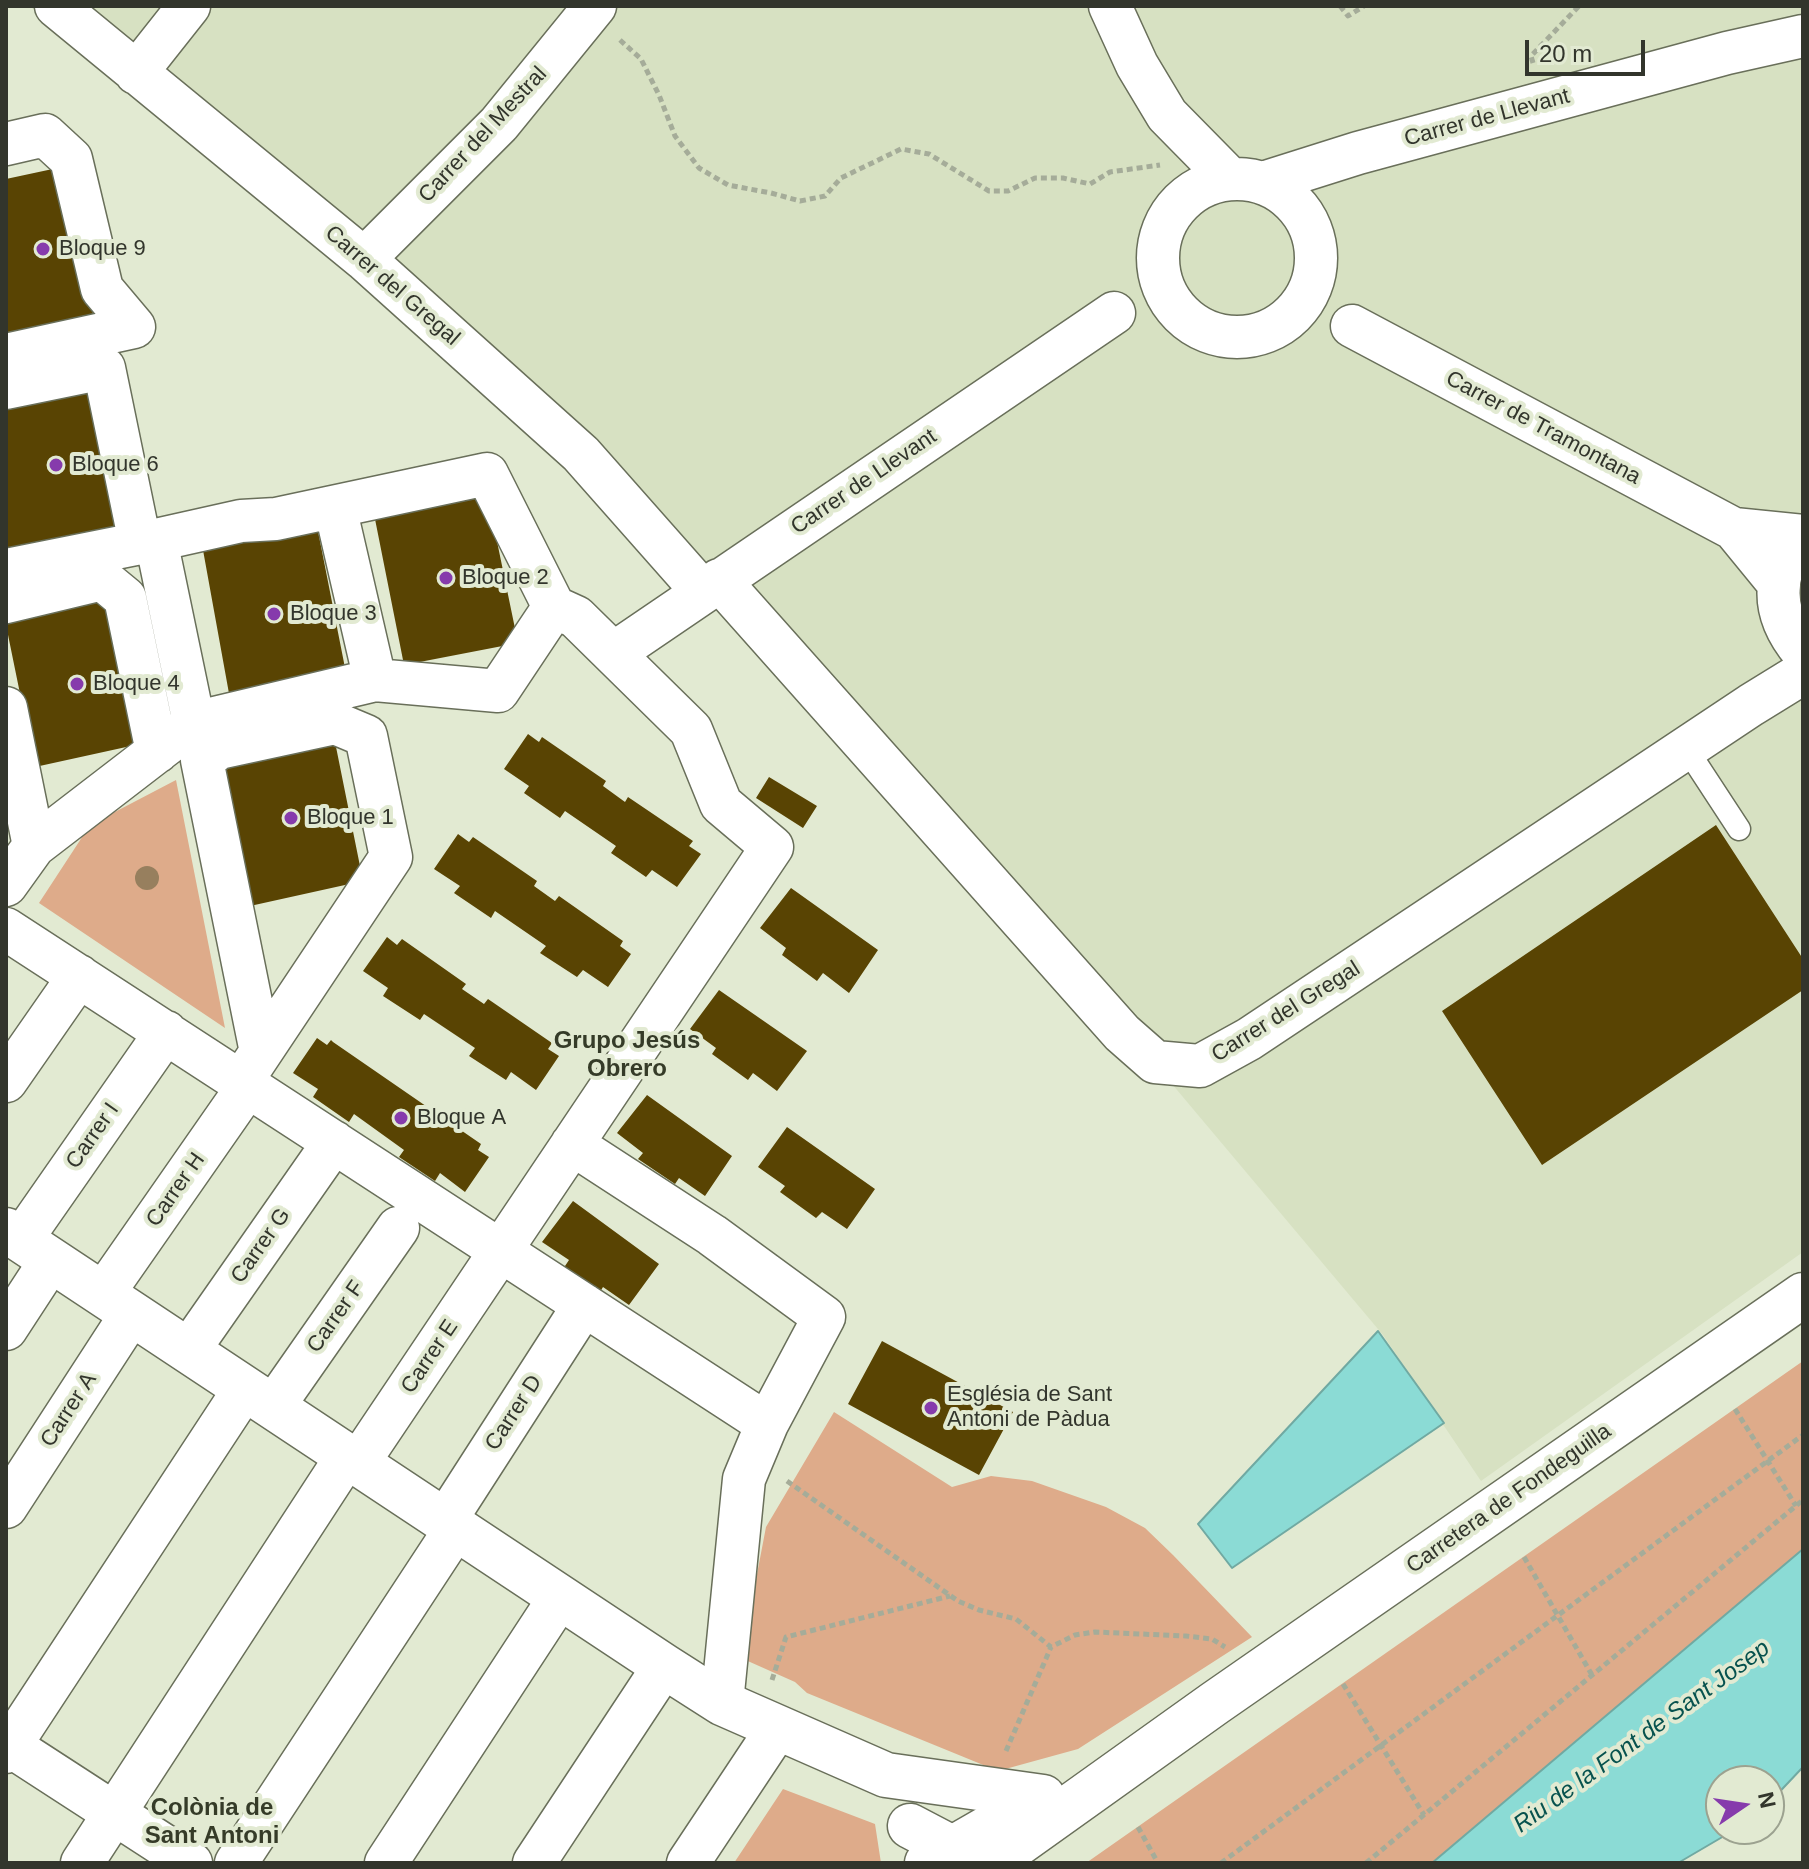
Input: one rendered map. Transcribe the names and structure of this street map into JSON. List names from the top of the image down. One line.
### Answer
{"streets":{"main road":["Carretera de Fondeguilla"],"street":["Carrer de Llevant","Carrer del Mestral","Carrer del Gregal","Carrer de Tramontana","Carrer I","Carrer H","Carrer G","Carrer F","Carrer E","Carrer A","Carrer D"]},"crossings":[["Carrer de Llevant","Carrer del Gregal"],["Carrer de Llevant","Carrer de Tramontana"],["Carrer de Llevant","Carrer E"],["Carrer del Mestral","Carrer del Gregal"],["Carrer H","Carrer A"]],"districts":["Grupo Jesús Obrero","Colònia de Sant Antoni"],"water":["Riu de la Font de Sant Josep"],"places":["Bloque 9","Bloque 6","Bloque 2","Bloque 3","Bloque 4","Bloque 1","Bloque A","Església de Sant Antoni de Pàdua"],"scale_bar":"20 m","north":"right"}
